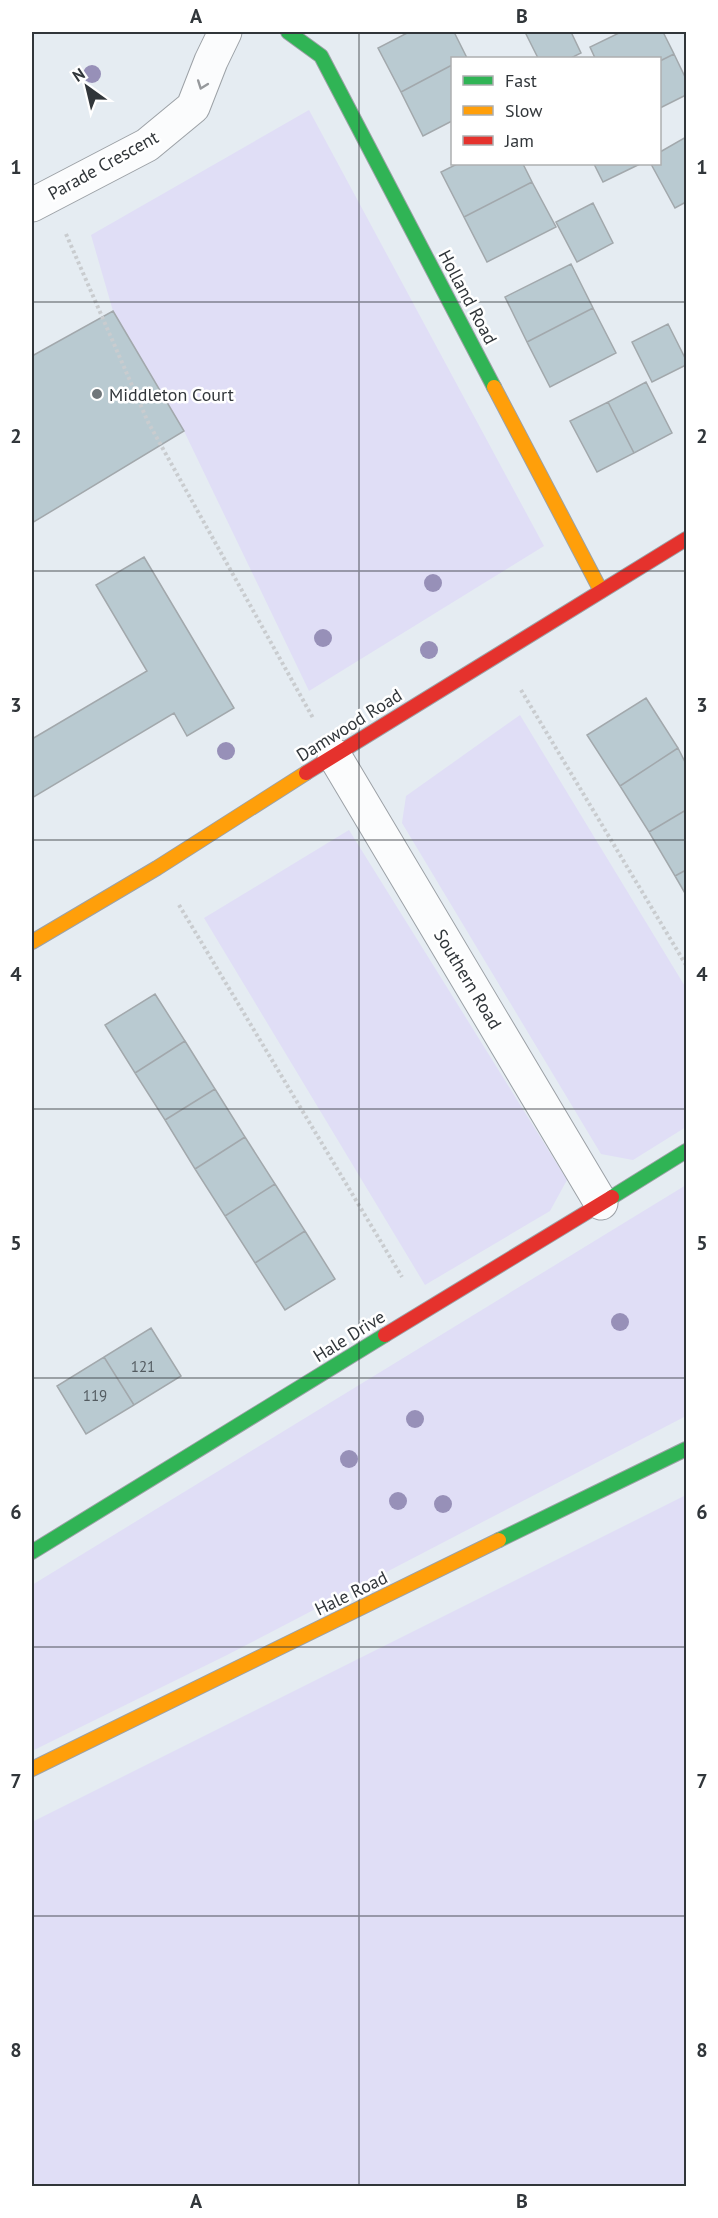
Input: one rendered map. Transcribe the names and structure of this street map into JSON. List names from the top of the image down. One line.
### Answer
{"streets":{"street":["Parade Crescent","Holland Road","Damwood Road","Southern Road","Hale Drive","Hale Road"]},"crossings":[["Holland Road","Damwood Road"],["Damwood Road","Southern Road"],["Southern Road","Hale Drive"]],"one_way":["Parade Crescent"],"places":["Middleton Court"],"house_numbers":["121","119"],"legend":["Fast","Slow","Jam"],"north":"top left","grid":{"columns":["A","B"],"rows":["1","2","3","4","5","6","7","8"]}}
